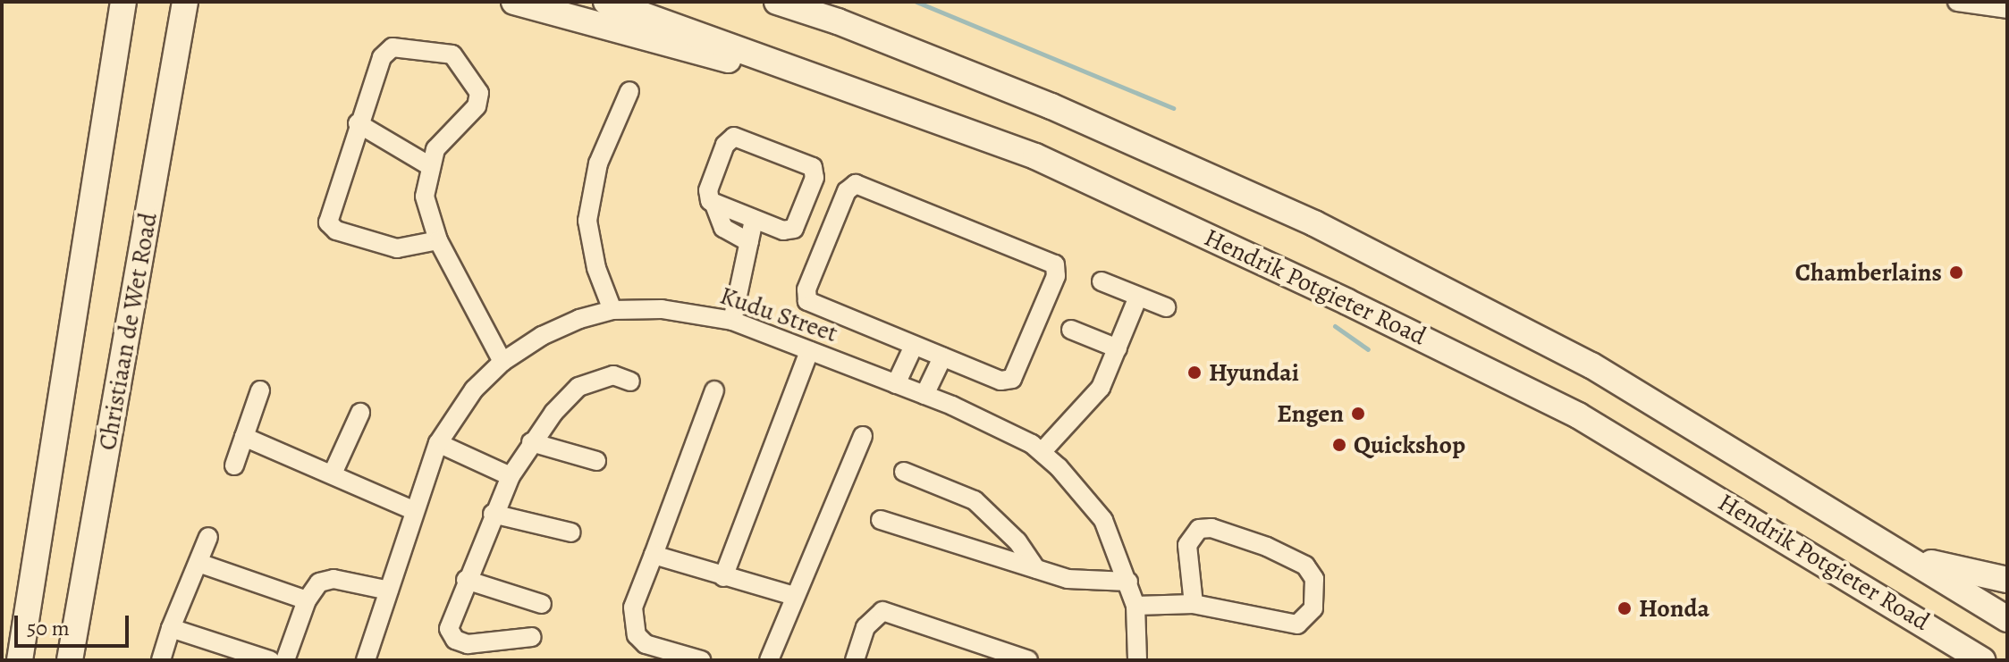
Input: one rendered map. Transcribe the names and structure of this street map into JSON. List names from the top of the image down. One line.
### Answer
{"streets":{"main road":["Hendrik Potgieter Road","Christiaan de Wet Road"],"street":["Kudu Street"]},"places":["Chamberlains","Hyundai","Engen","Quickshop","Honda"],"scale_bar":"50 m"}
